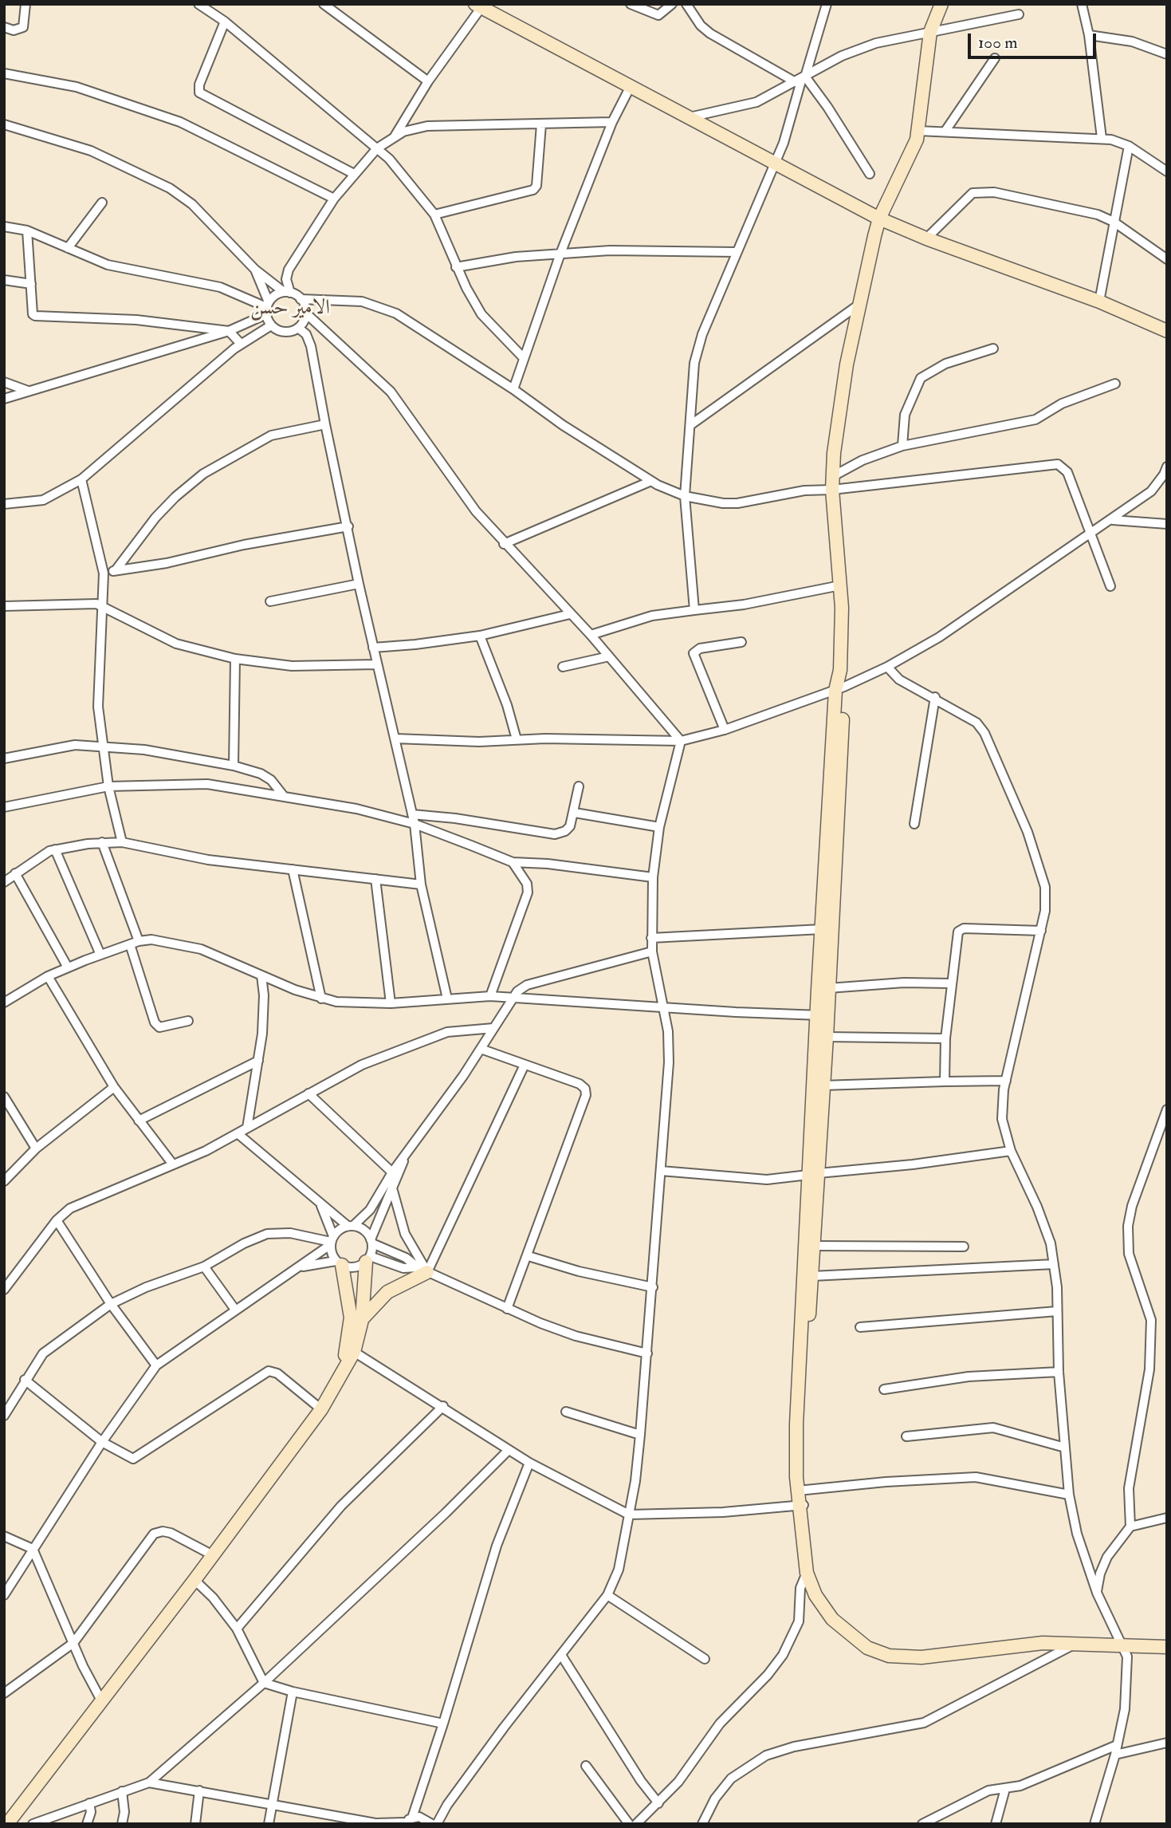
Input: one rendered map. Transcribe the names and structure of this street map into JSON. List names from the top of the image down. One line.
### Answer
{"districts":["الامير حسن"],"scale_bar":"100 m"}
